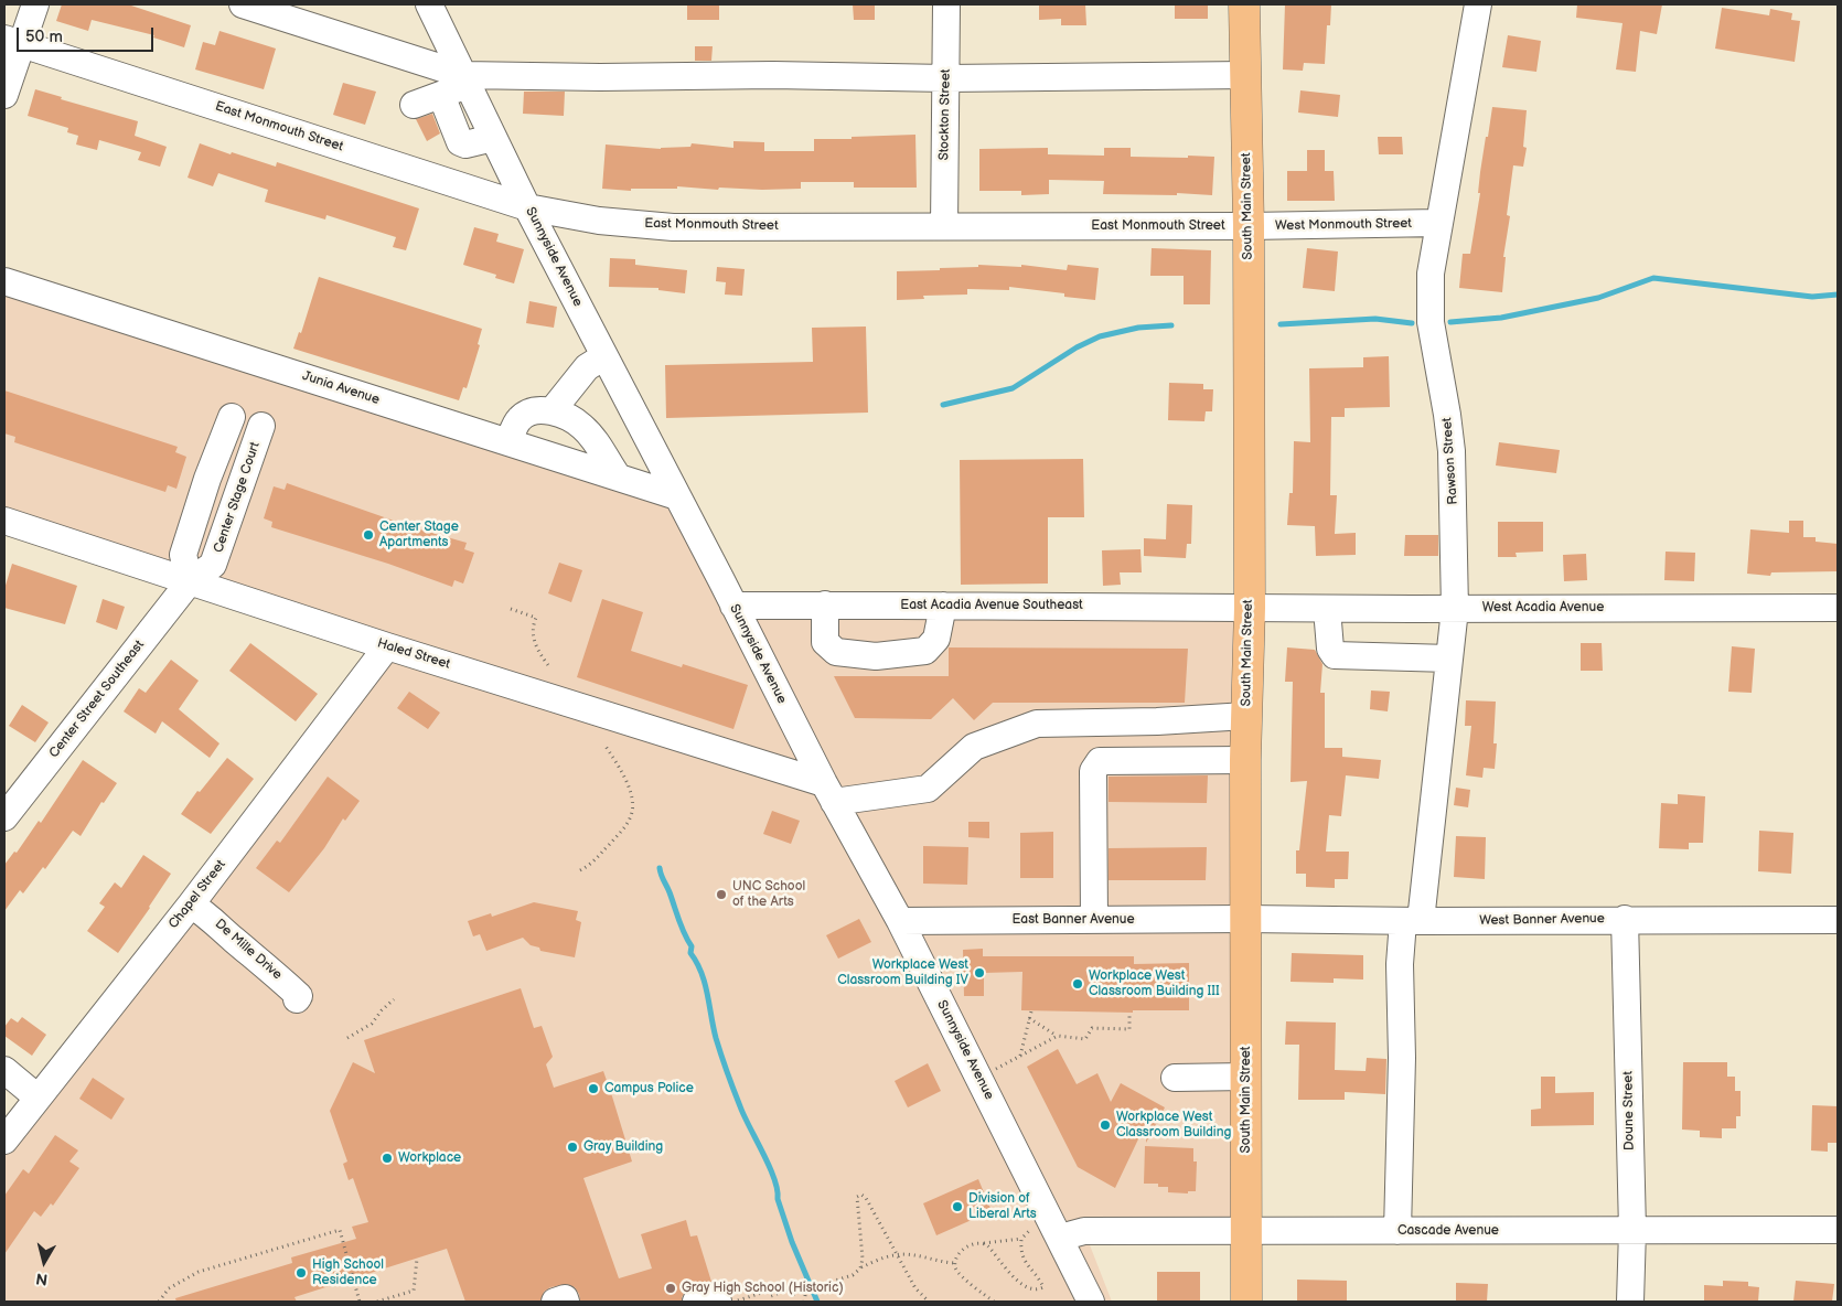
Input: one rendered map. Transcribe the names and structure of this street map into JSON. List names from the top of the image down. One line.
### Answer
{"streets":{"main road":["South Main Street"],"street":["Stockton Street","East Monmouth Street","West Monmouth Street","Sunnyside Avenue","Junia Avenue","Rawson Street","Center Stage Court","East Acadia Avenue Southeast","West Acadia Avenue","Haled Street","Center Street Southeast","Chapel Street","East Banner Avenue","West Banner Avenue","De Mille Drive","Doune Street","Cascade Avenue"]},"crossings":[["Stockton Street","East Monmouth Street"],["East Monmouth Street","South Main Street"],["East Monmouth Street","West Monmouth Street"],["East Monmouth Street","Sunnyside Avenue"],["South Main Street","West Monmouth Street"],["South Main Street","East Acadia Avenue Southeast"],["South Main Street","West Acadia Avenue"],["South Main Street","East Banner Avenue"],["South Main Street","West Banner Avenue"],["South Main Street","Cascade Avenue"],["West Monmouth Street","Rawson Street"],["Sunnyside Avenue","Junia Avenue"],["Sunnyside Avenue","East Acadia Avenue Southeast"],["Sunnyside Avenue","Haled Street"],["Sunnyside Avenue","East Banner Avenue"],["Sunnyside Avenue","Cascade Avenue"],["Rawson Street","West Acadia Avenue"],["Rawson Street","West Banner Avenue"],["Rawson Street","Cascade Avenue"],["Center Stage Court","Haled Street"],["Center Stage Court","Center Street Southeast"],["East Acadia Avenue Southeast","West Acadia Avenue"],["Haled Street","Center Street Southeast"],["Haled Street","Chapel Street"],["Chapel Street","De Mille Drive"],["East Banner Avenue","West Banner Avenue"],["West Banner Avenue","Doune Street"],["Doune Street","Cascade Avenue"]],"places":["Center Stage Apartments","UNC School of the Arts","Workplace West Classroom Building IV","Workplace West Classroom Building III","Campus Police","Workplace West Classroom Building","Gray Building","Workplace","Division of Liberal Arts","High School Residence","Gray High School (Historic)"],"scale_bar":"50 m","north":"bottom"}
